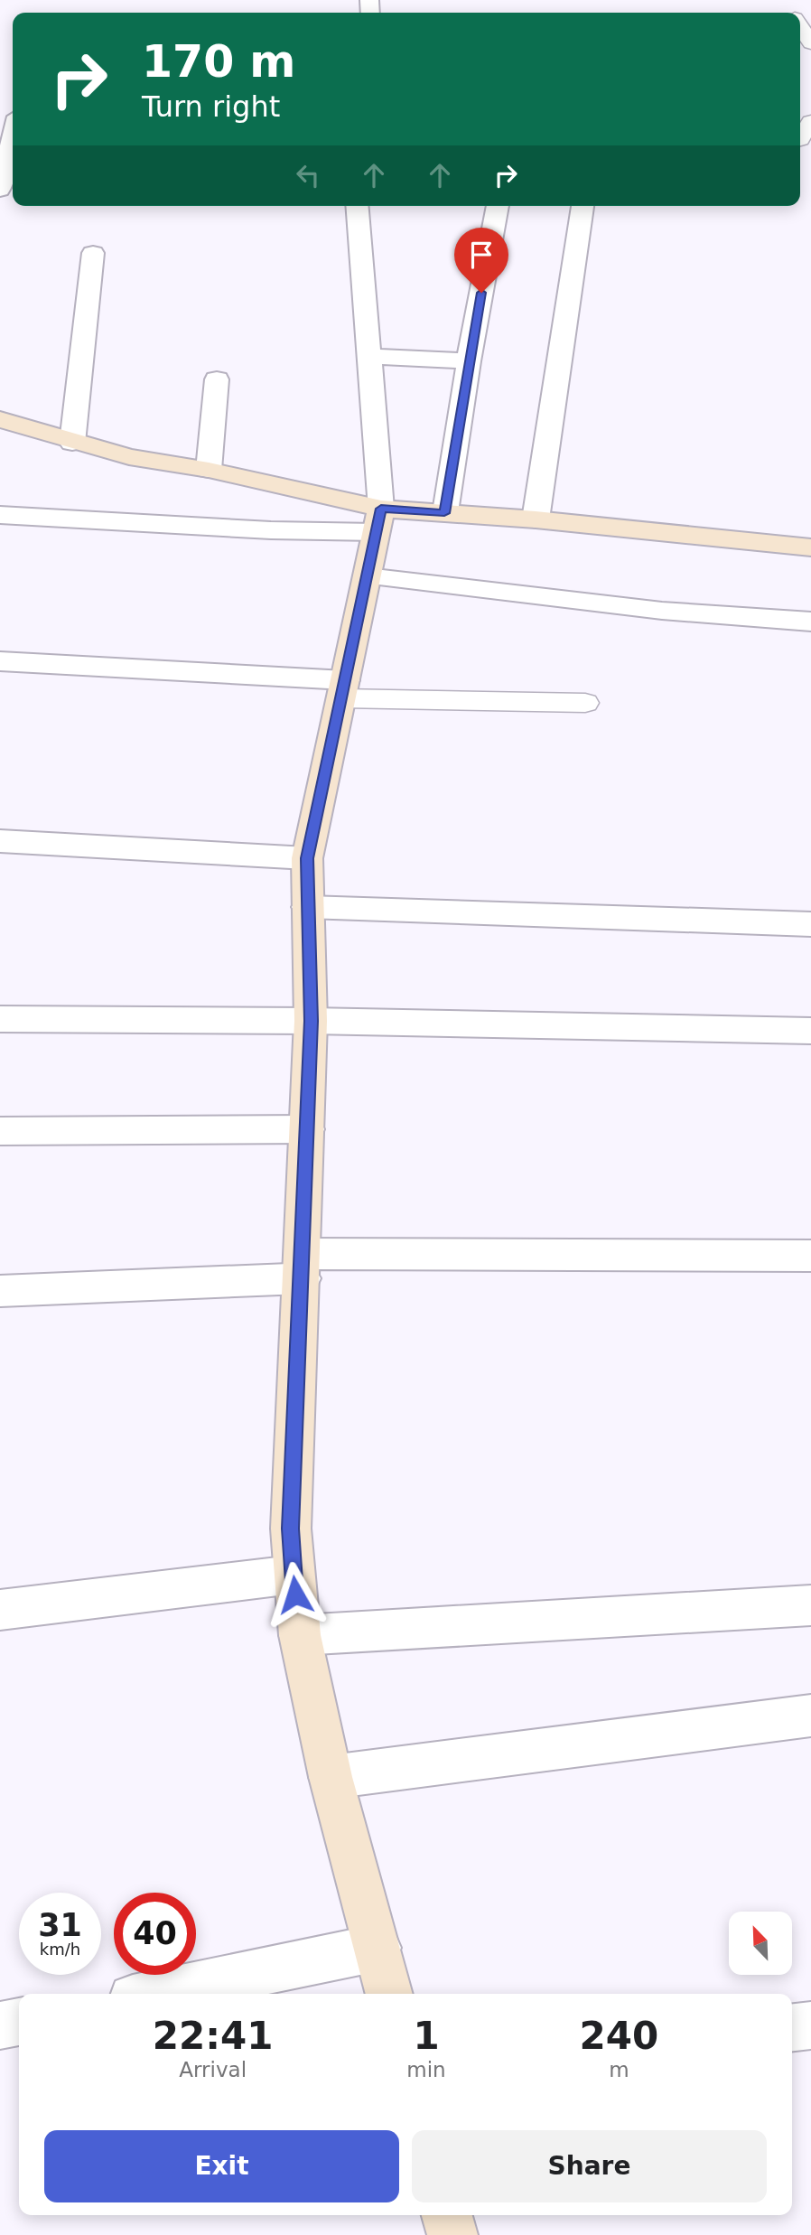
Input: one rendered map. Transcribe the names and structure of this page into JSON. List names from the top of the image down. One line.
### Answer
{"north":"top left","page":{"turn":["170 m","Turn right"],"speed":"31 km/h","limit":"40","eta":["22:41","Arrival","1","min","240","m"],"buttons":["Exit","Share"]}}
